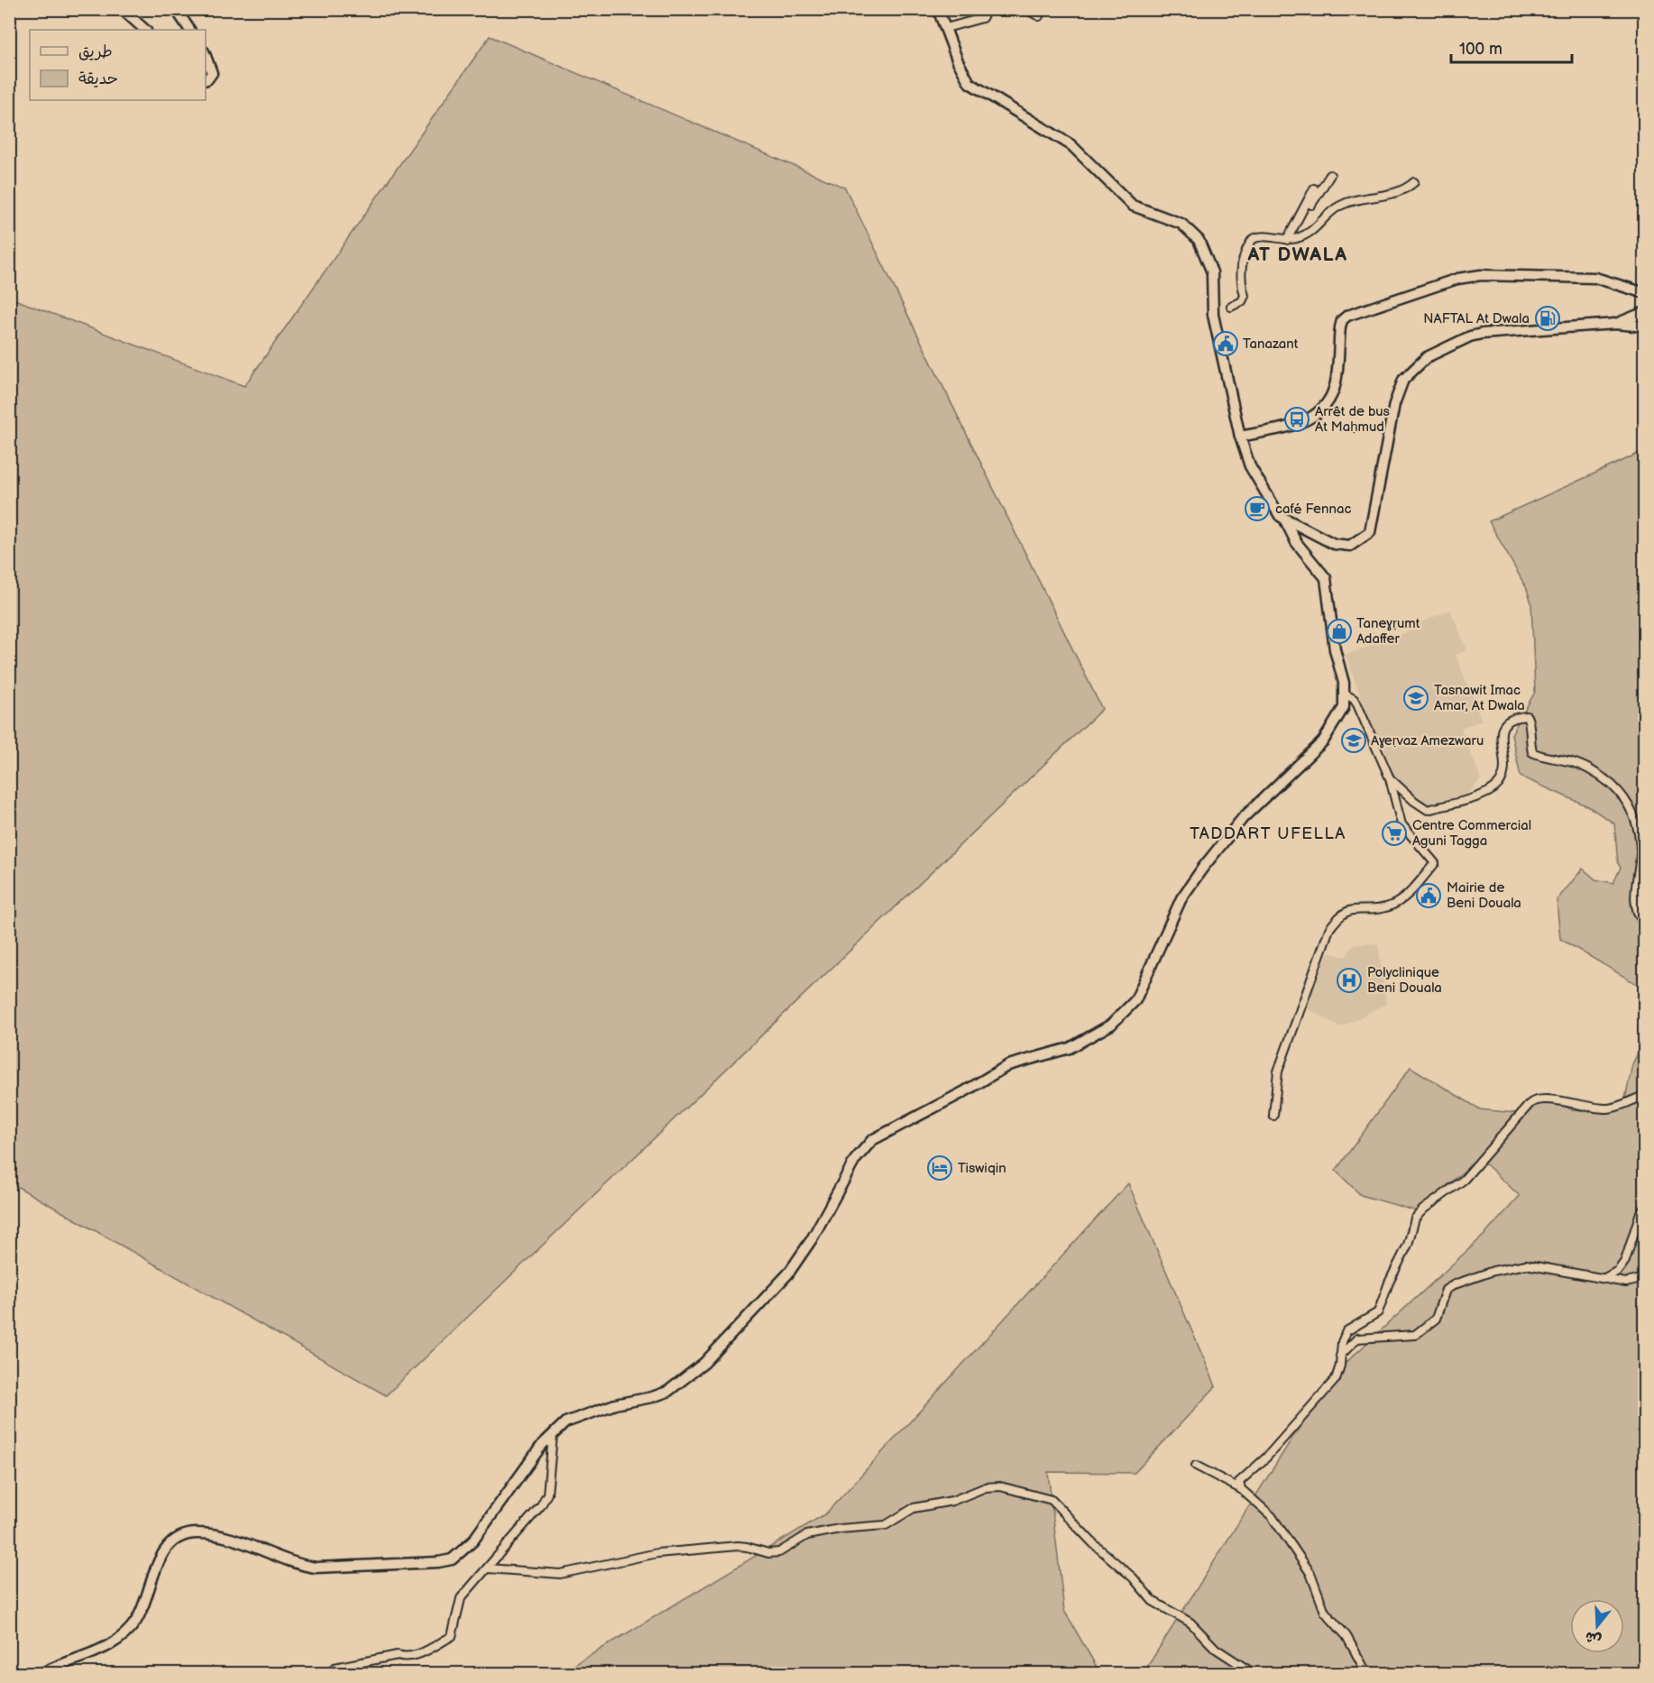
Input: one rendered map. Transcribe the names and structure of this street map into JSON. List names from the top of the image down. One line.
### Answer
{"districts":["AT DWALA","TADDART UFELLA"],"places":{"fuel station":["NAFTAL At Dwala"],"public building":["Tanazant","Mairie de Beni Douala"],"bus stop":["Arrêt de bus At Maḥmud"],"cafe":["café Fennac"],"shop":["Taneɣṛumt Adaffer"],"school or university":["Tasnawit Imac Amar, At Dwala","Aɣeṛvaz Amezwaru"],"supermarket":["Centre Commercial Aguni Tagga"],"hospital":["Polyclinique Beni Douala"],"hotel":["Tiswiqin"]},"legend":["طريق","حديقة"],"scale_bar":"100 m","north":"bottom"}
